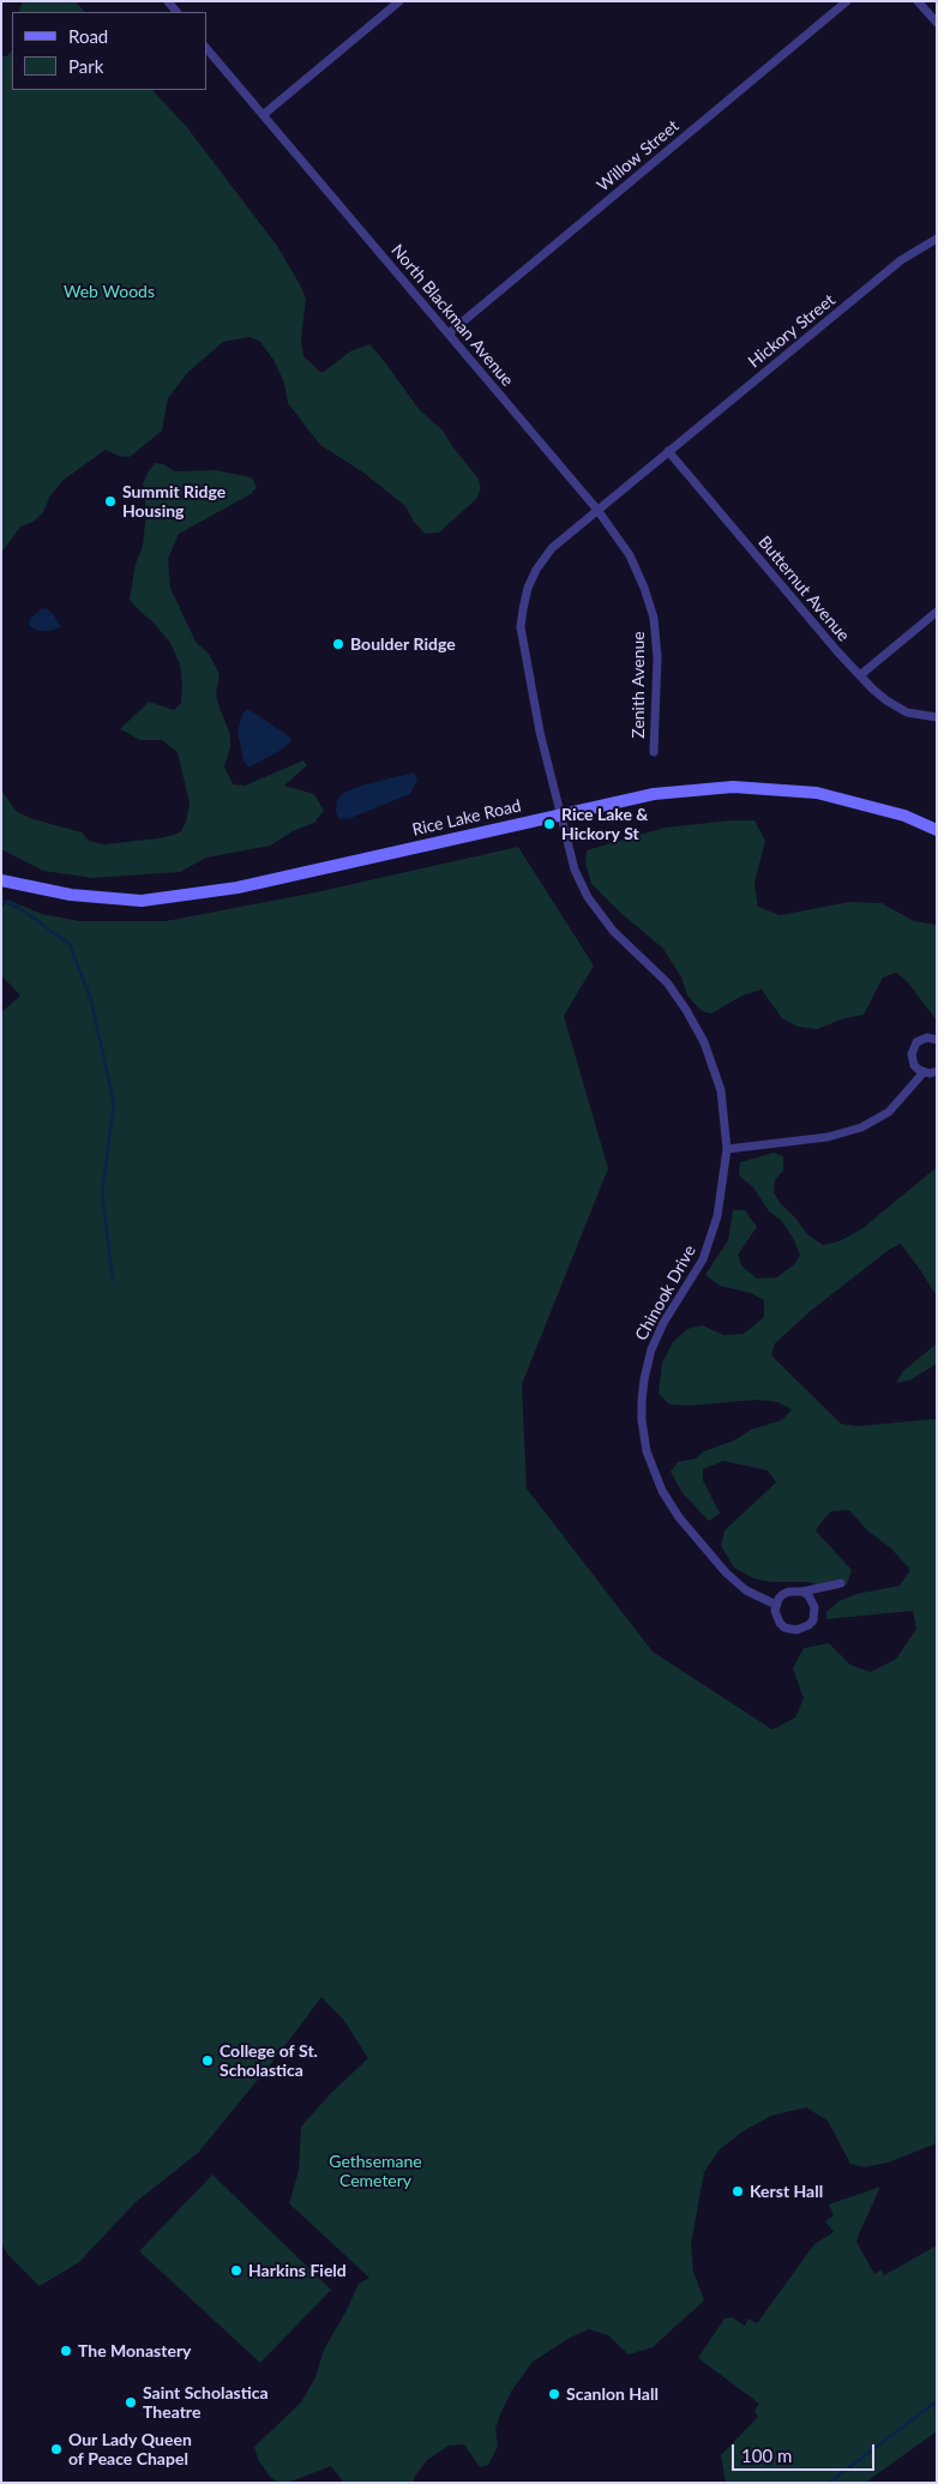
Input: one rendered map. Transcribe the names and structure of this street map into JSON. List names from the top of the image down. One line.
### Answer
{"streets":{"main road":["Rice Lake Road"],"street":["Willow Street","North Blackman Avenue","Hickory Street","Butternut Avenue","Zenith Avenue","Chinook Drive"]},"crossings":[["Willow Street","North Blackman Avenue"],["North Blackman Avenue","Hickory Street"],["North Blackman Avenue","Zenith Avenue"],["Hickory Street","Butternut Avenue"],["Rice Lake Road","Chinook Drive"]],"parks":["Web Woods","Gethsemane Cemetery"],"places":["Summit Ridge Housing","Boulder Ridge","Rice Lake & Hickory St","College of St. Scholastica","Kerst Hall","Harkins Field","The Monastery","Scanlon Hall","Saint Scholastica Theatre","Our Lady Queen of Peace Chapel"],"legend":["Road","Park"],"scale_bar":"100 m"}
